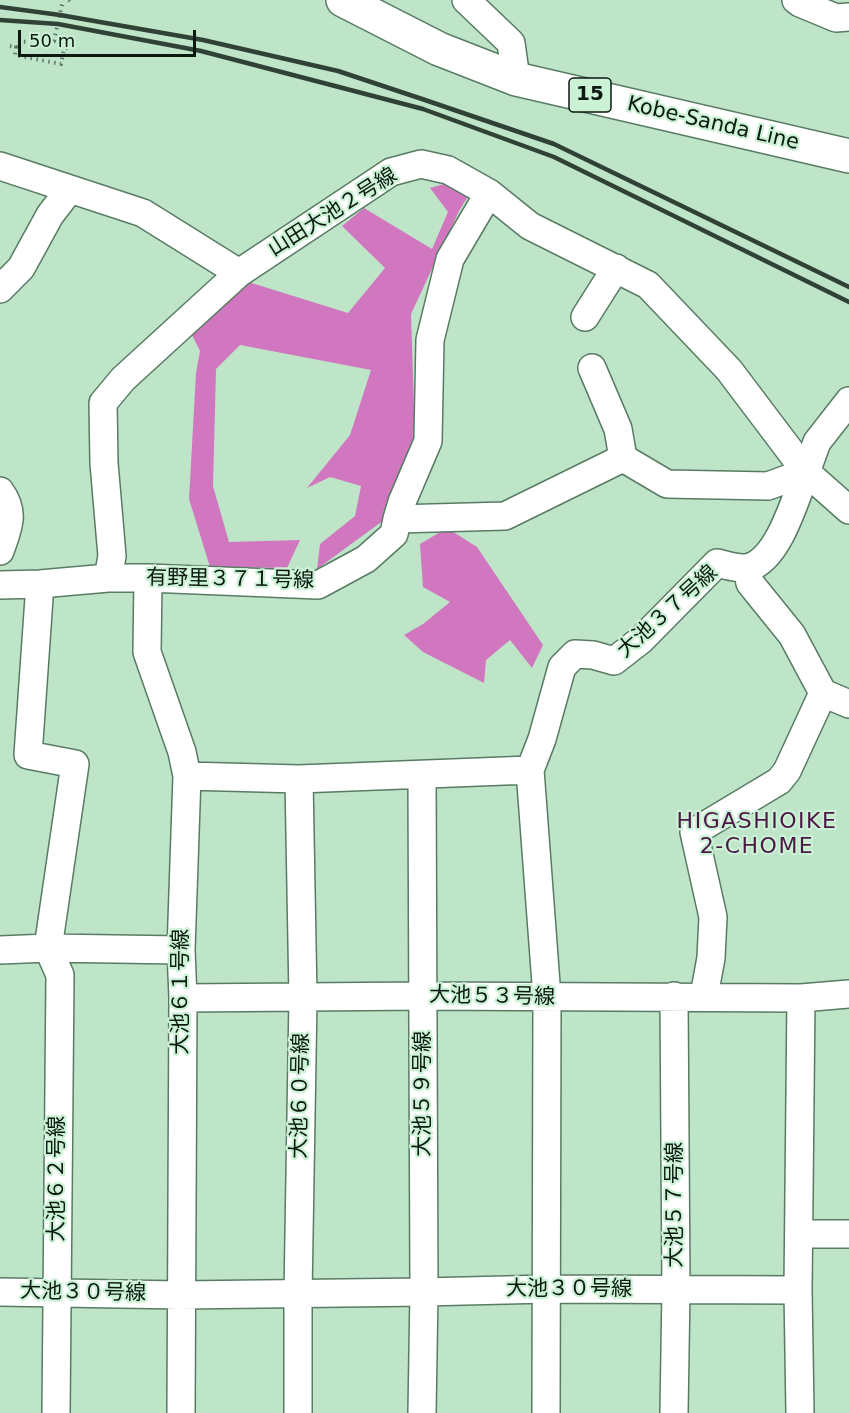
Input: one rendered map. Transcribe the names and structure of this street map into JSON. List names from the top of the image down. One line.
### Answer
{"streets":{"main road":["15","Kobe-Sanda Line"],"street":["山田大池２号線","有野里３７１号線","大池３７号線","大池６１号線","大池５３号線","大池５９号線","大池６０号線","大池６２号線","大池５７号線","大池３０号線"]},"crossings":[["山田大池２号線","有野里３７１号線"],["山田大池２号線","大池３７号線"],["有野里３７１号線","大池６１号線"],["大池３７号線","大池５３号線"],["大池３７号線","大池３０号線"],["大池６１号線","大池５３号線"],["大池６１号線","大池３０号線"],["大池５３号線","大池５９号線"],["大池５３号線","大池６０号線"],["大池５３号線","大池５７号線"],["大池５９号線","大池３０号線"],["大池６０号線","大池３０号線"],["大池６２号線","大池３０号線"],["大池５７号線","大池３０号線"]],"districts":["HIGASHIOIKE 2-CHOME"],"scale_bar":"50 m"}
